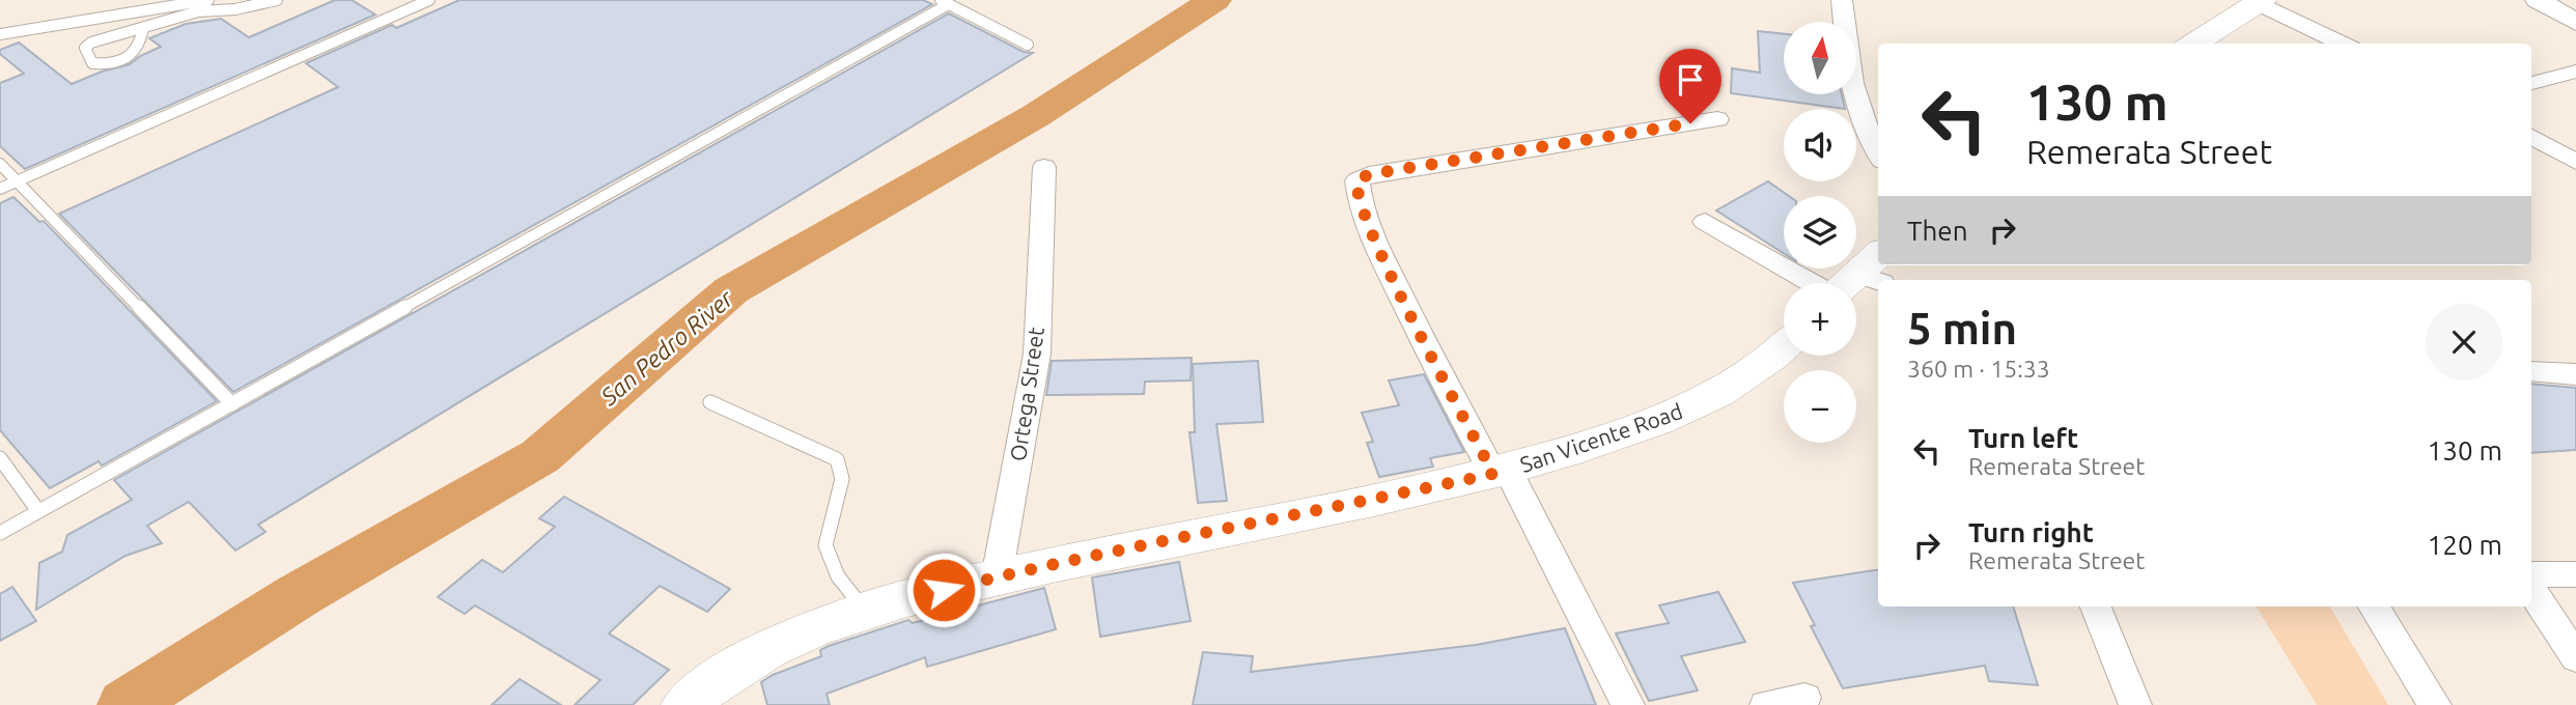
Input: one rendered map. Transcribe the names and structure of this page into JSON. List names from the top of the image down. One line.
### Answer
{"streets":{"main road":["San Vicente Road"],"street":["Ortega Street"]},"crossings":[["Ortega Street","San Vicente Road"]],"water":["San Pedro River"],"north":"top","page":{"map_buttons":["+","−"],"turn":["130 m","Remerata Street"],"then":"Then","heading":["5 min","360 m · 15:33"],"list":[{"name":"Turn left","note":"Remerata Street","value":"130 m"},{"name":"Turn right","note":"Remerata Street","value":"120 m"}]}}
